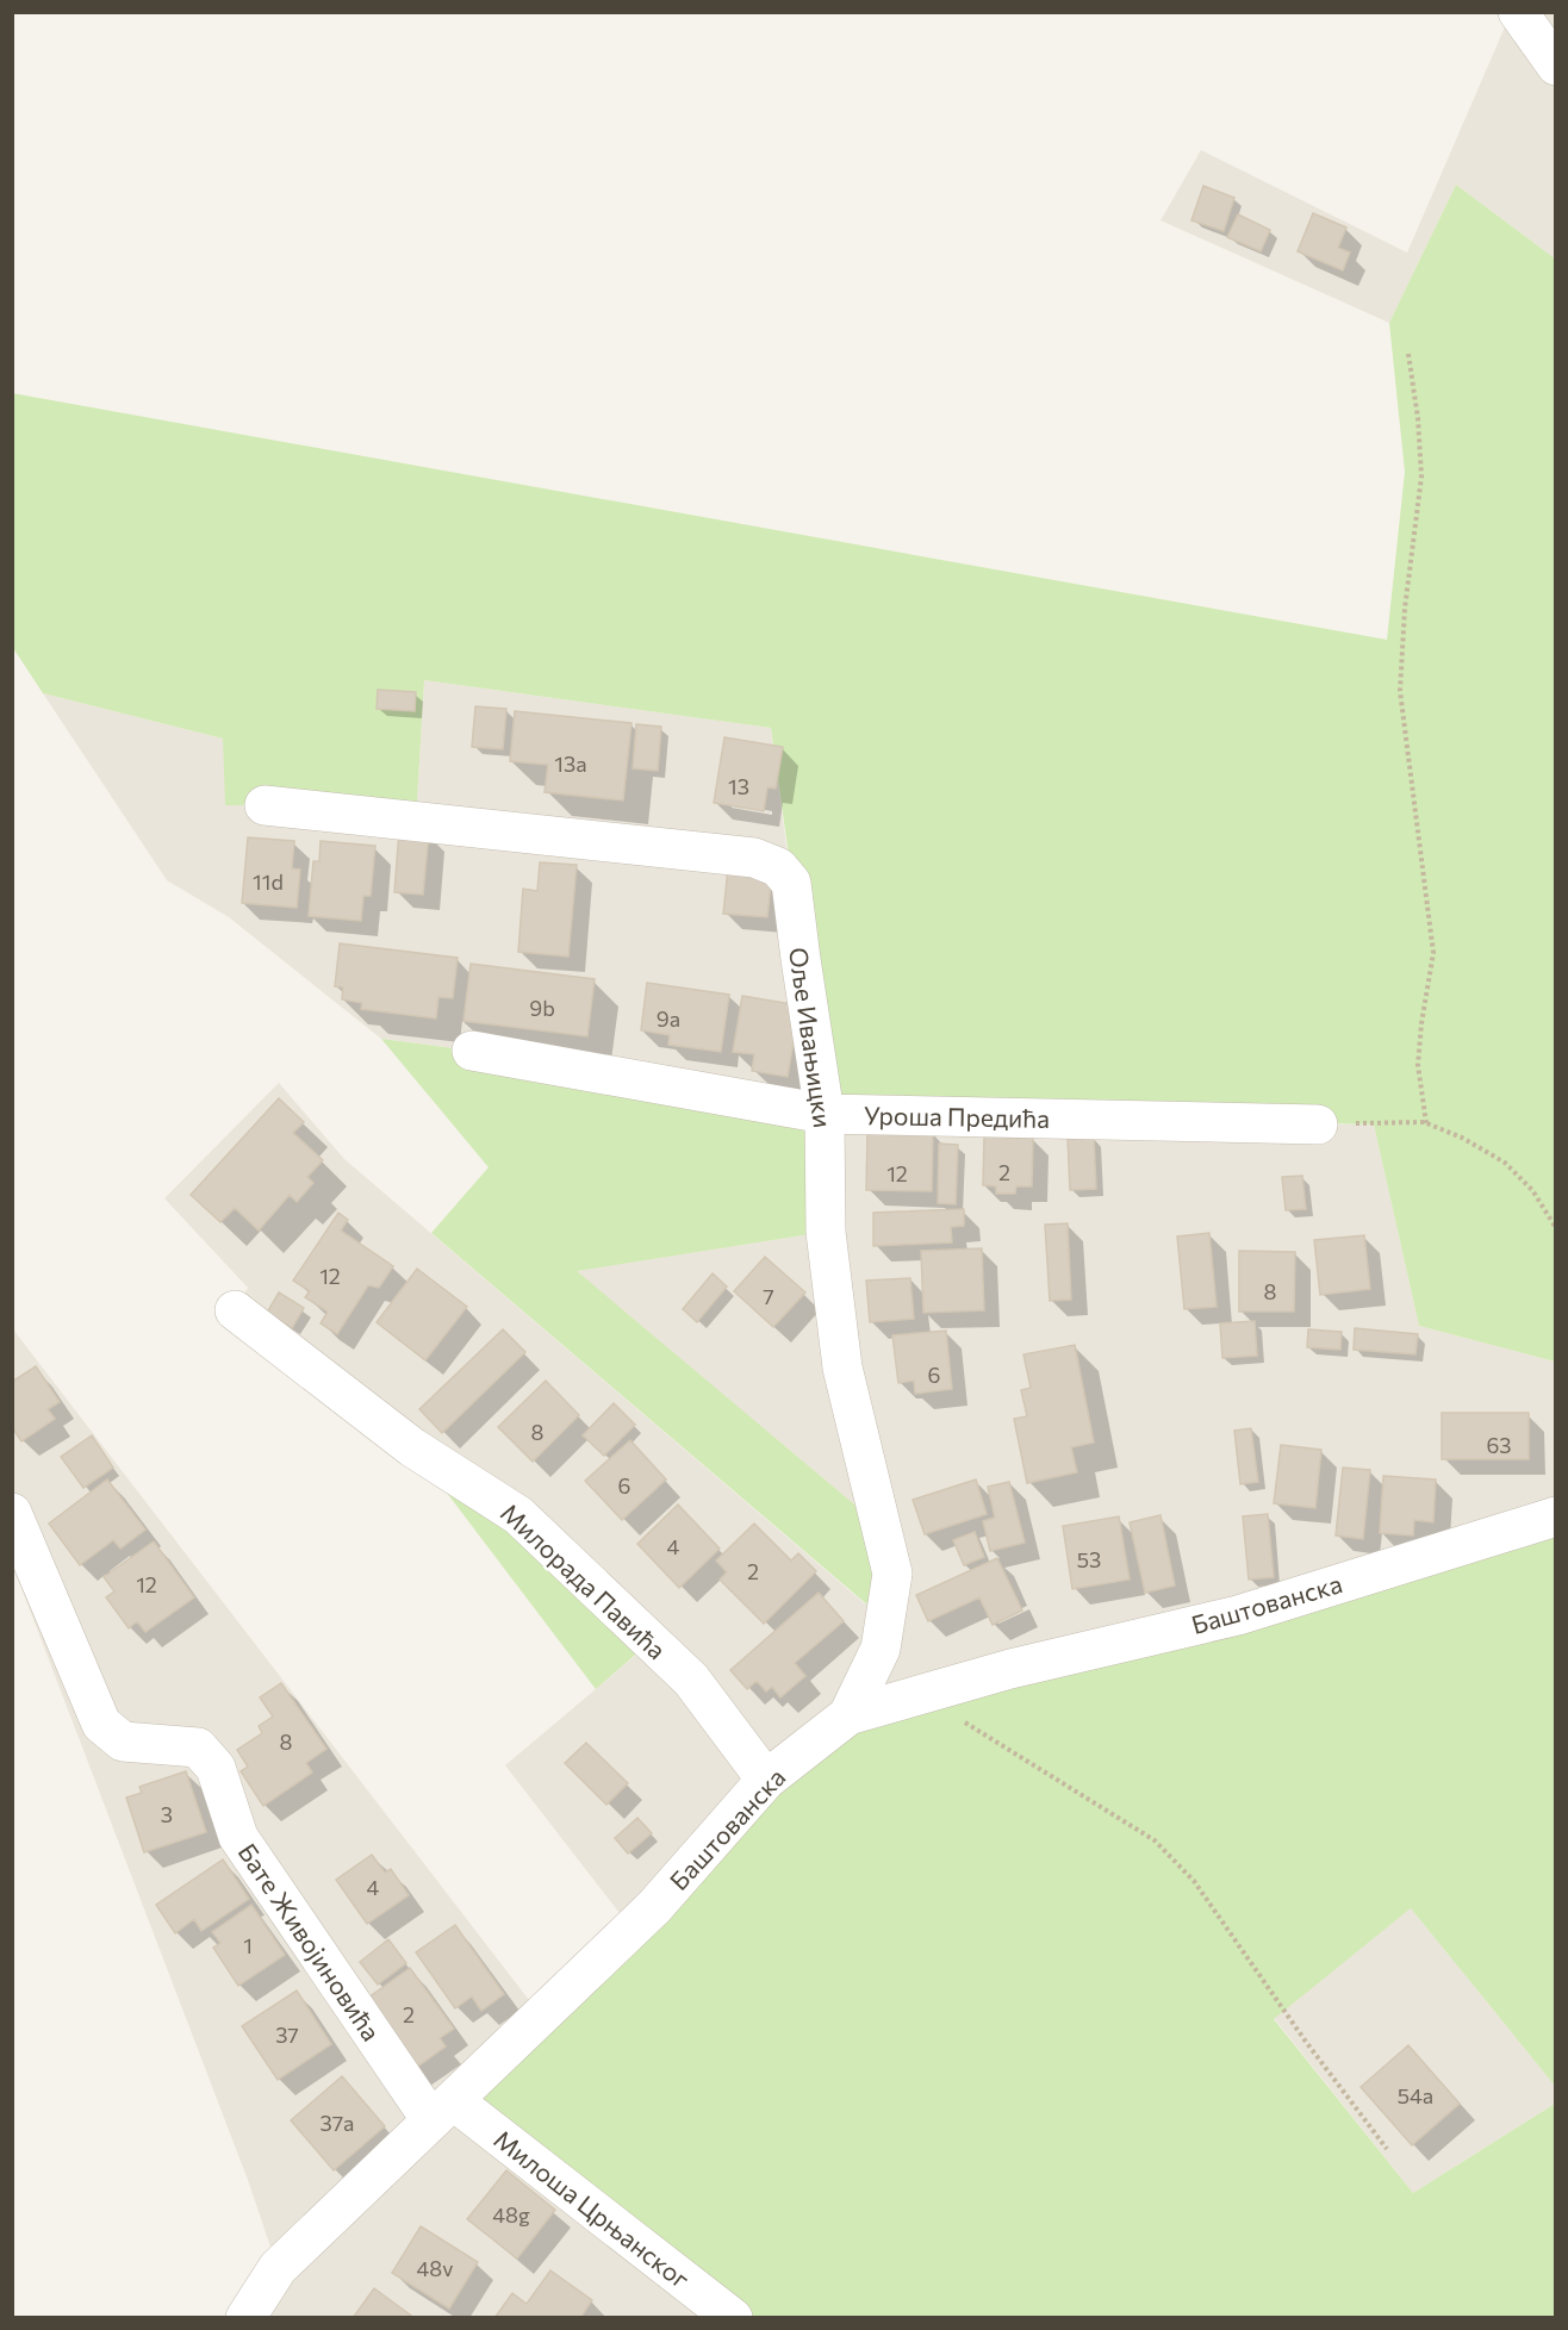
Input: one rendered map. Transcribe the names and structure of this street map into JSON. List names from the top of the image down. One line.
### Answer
{"streets":{"street":["Оље Ивањицки","Уроша Предића","Милорада Павића","Баштованска","Бате Живојиновића","Милоша Црњанског"]},"crossings":[["Оље Ивањицки","Уроша Предића"],["Оље Ивањицки","Баштованска"],["Милорада Павића","Баштованска"],["Баштованска","Бате Живојиновића"],["Баштованска","Милоша Црњанског"],["Бате Живојиновића","Милоша Црњанског"]],"house_numbers":["13a","13","11d","9b","9a","2","12","12","8","7","6","8","63","6","4","53","2","12","8","3","4","1","2","37","54a","37a","48g","48v"]}
